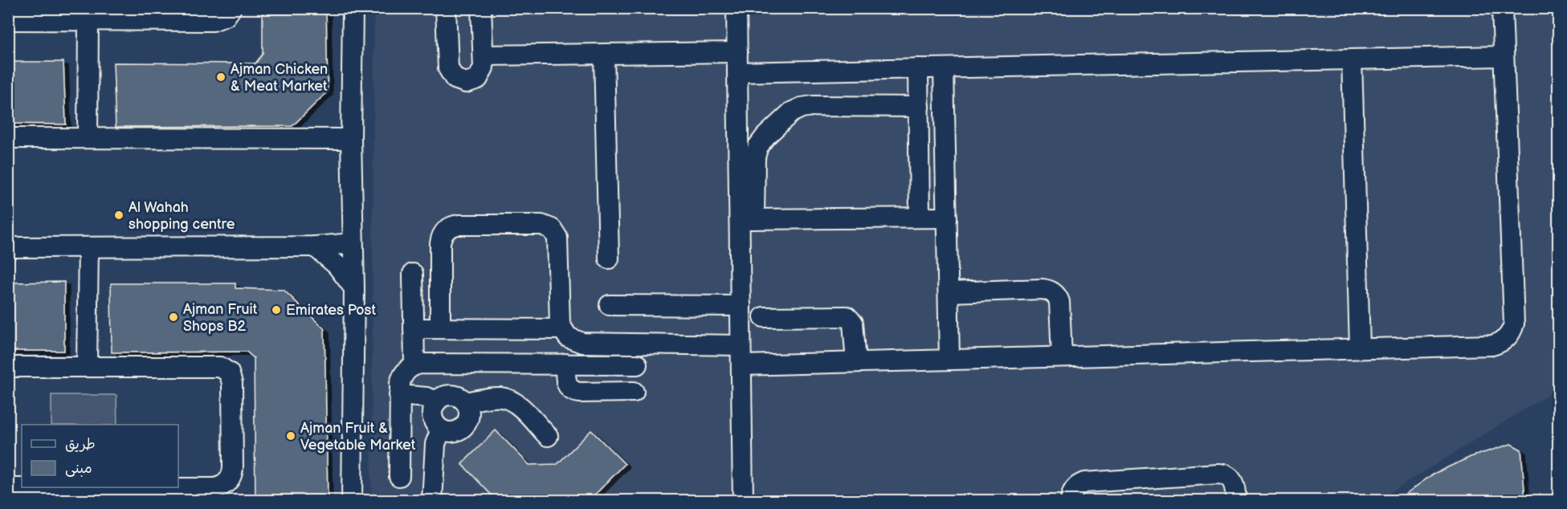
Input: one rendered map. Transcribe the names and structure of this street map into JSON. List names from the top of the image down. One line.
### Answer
{"places":["Ajman Chicken & Meat Market","Al Wahah shopping centre","Emirates Post","Ajman Fruit Shops B2","Ajman Fruit & Vegetable Market"],"legend":["طريق","مبنى"]}
